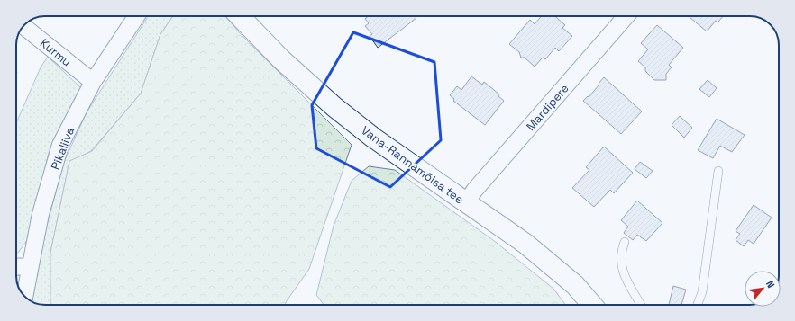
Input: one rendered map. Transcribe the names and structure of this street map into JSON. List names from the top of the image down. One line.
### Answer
{"streets":{"street":["Kurmu","Mardipere","Pikaliiva","Vana-Rannamõisa tee"]},"crossings":[["Kurmu","Pikaliiva"],["Mardipere","Vana-Rannamõisa tee"]],"north":"top right"}
